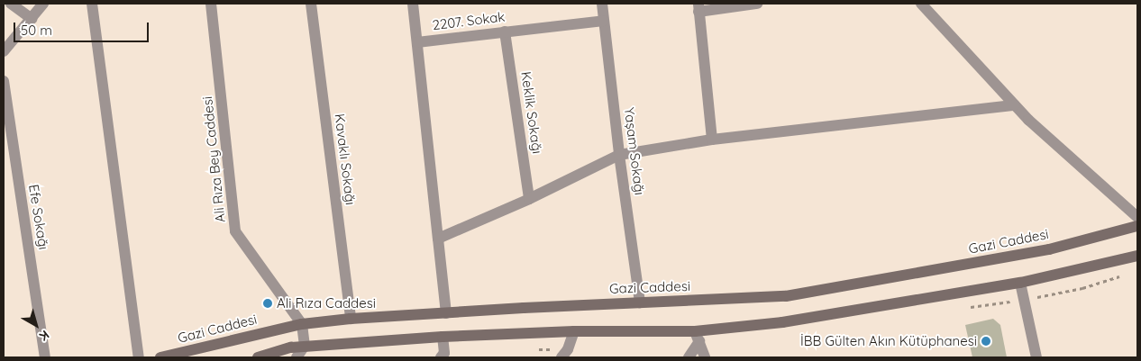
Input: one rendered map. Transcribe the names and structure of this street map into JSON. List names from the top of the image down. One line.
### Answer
{"streets":{"main road":["Gazi Caddesi"],"street":["2207. Sokak","Keklik Sokağı","Yaşam Sokağı","Ali Rıza Bey Caddesi","Kavaklı Sokağı","Efe Sokağı"]},"crossings":[["2207. Sokak","Keklik Sokağı"],["2207. Sokak","Yaşam Sokağı"],["Yaşam Sokağı","Gazi Caddesi"],["Ali Rıza Bey Caddesi","Gazi Caddesi"],["Kavaklı Sokağı","Gazi Caddesi"]],"places":["Ali Rıza Caddesi","İBB Gülten Akın Kütüphanesi"],"scale_bar":"50 m","north":"bottom right"}
